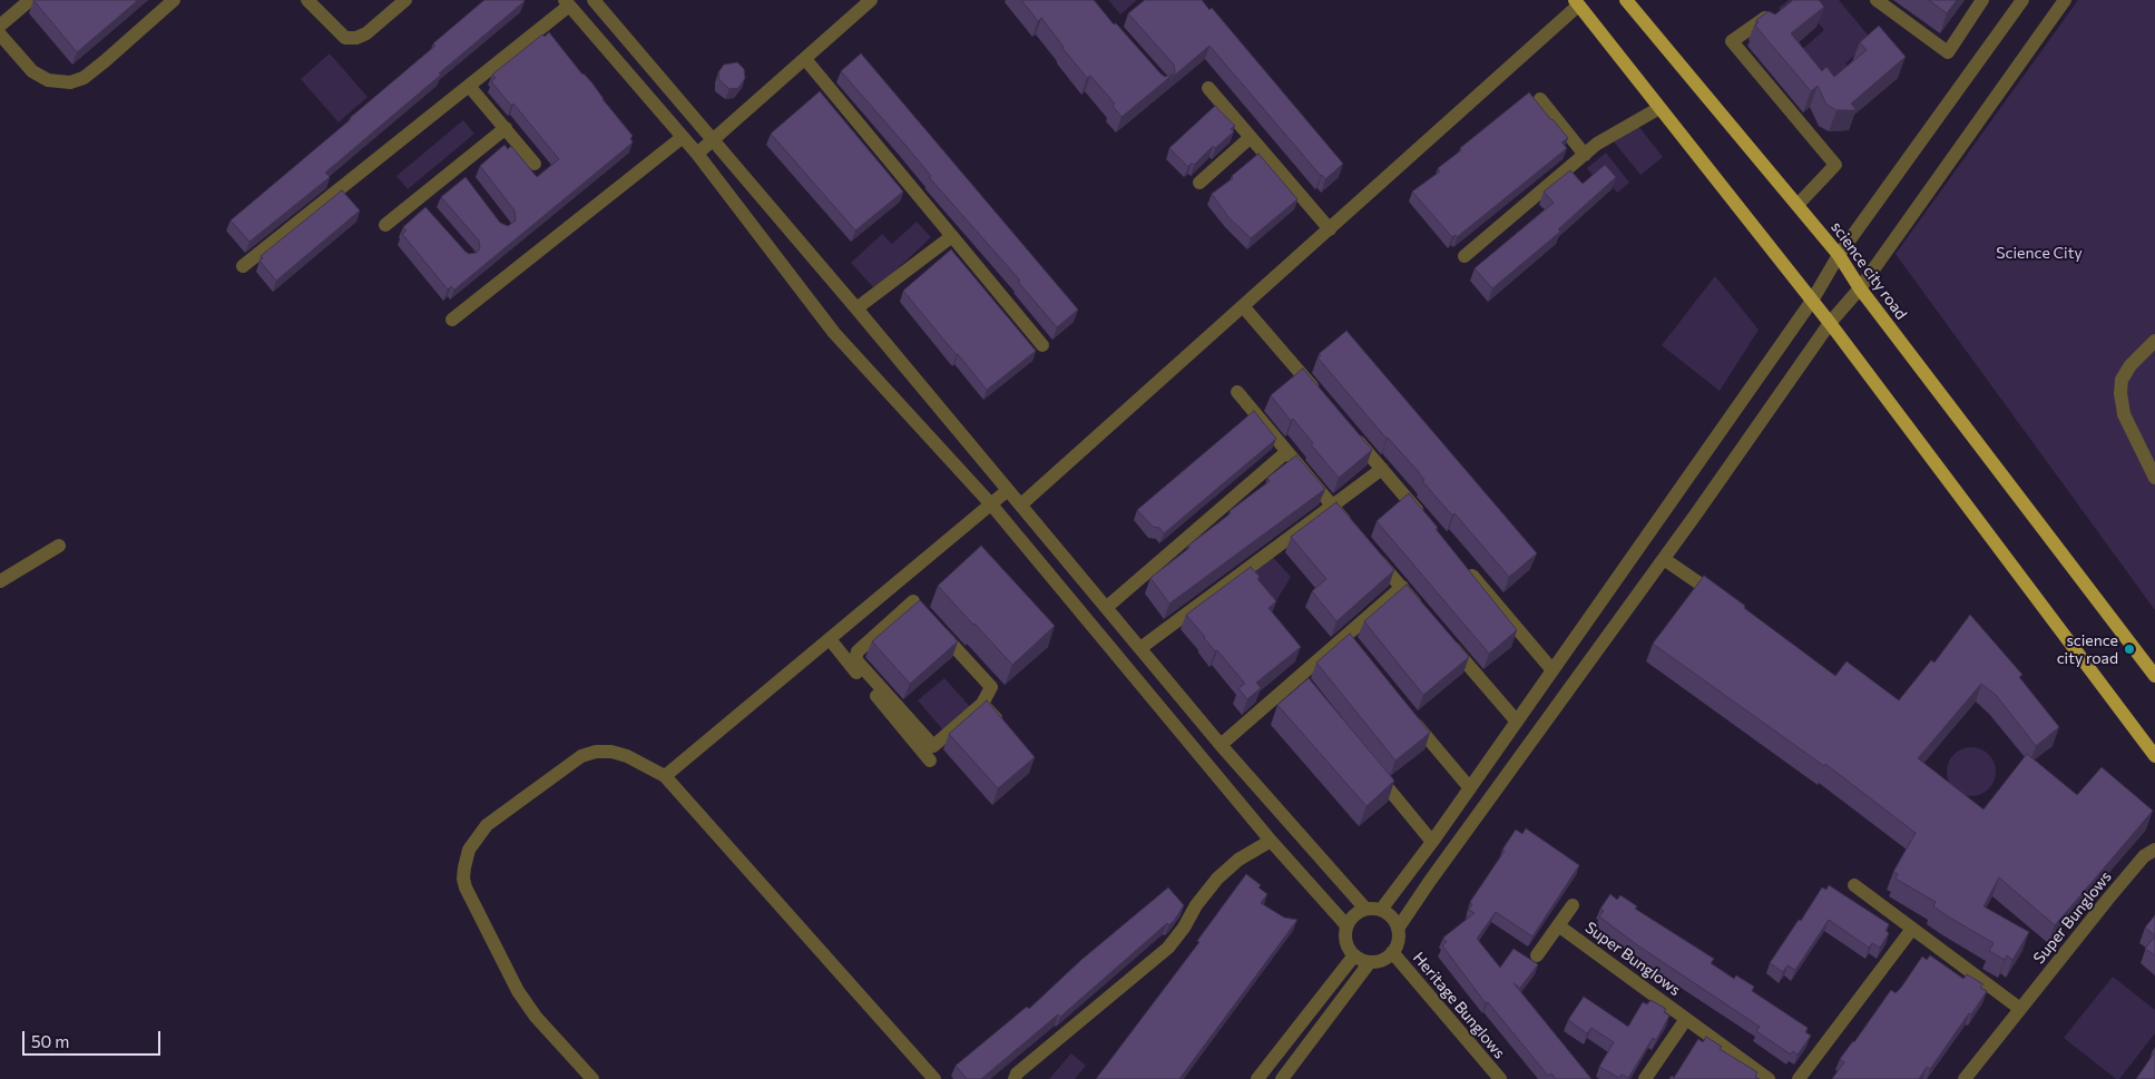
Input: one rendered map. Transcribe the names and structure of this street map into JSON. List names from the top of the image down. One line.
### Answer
{"streets":{"main road":["science city road"],"street":["Super Bunglows","Heritage Bunglows"]},"parks":["Science City"],"places":["science city road"],"scale_bar":"50 m"}
